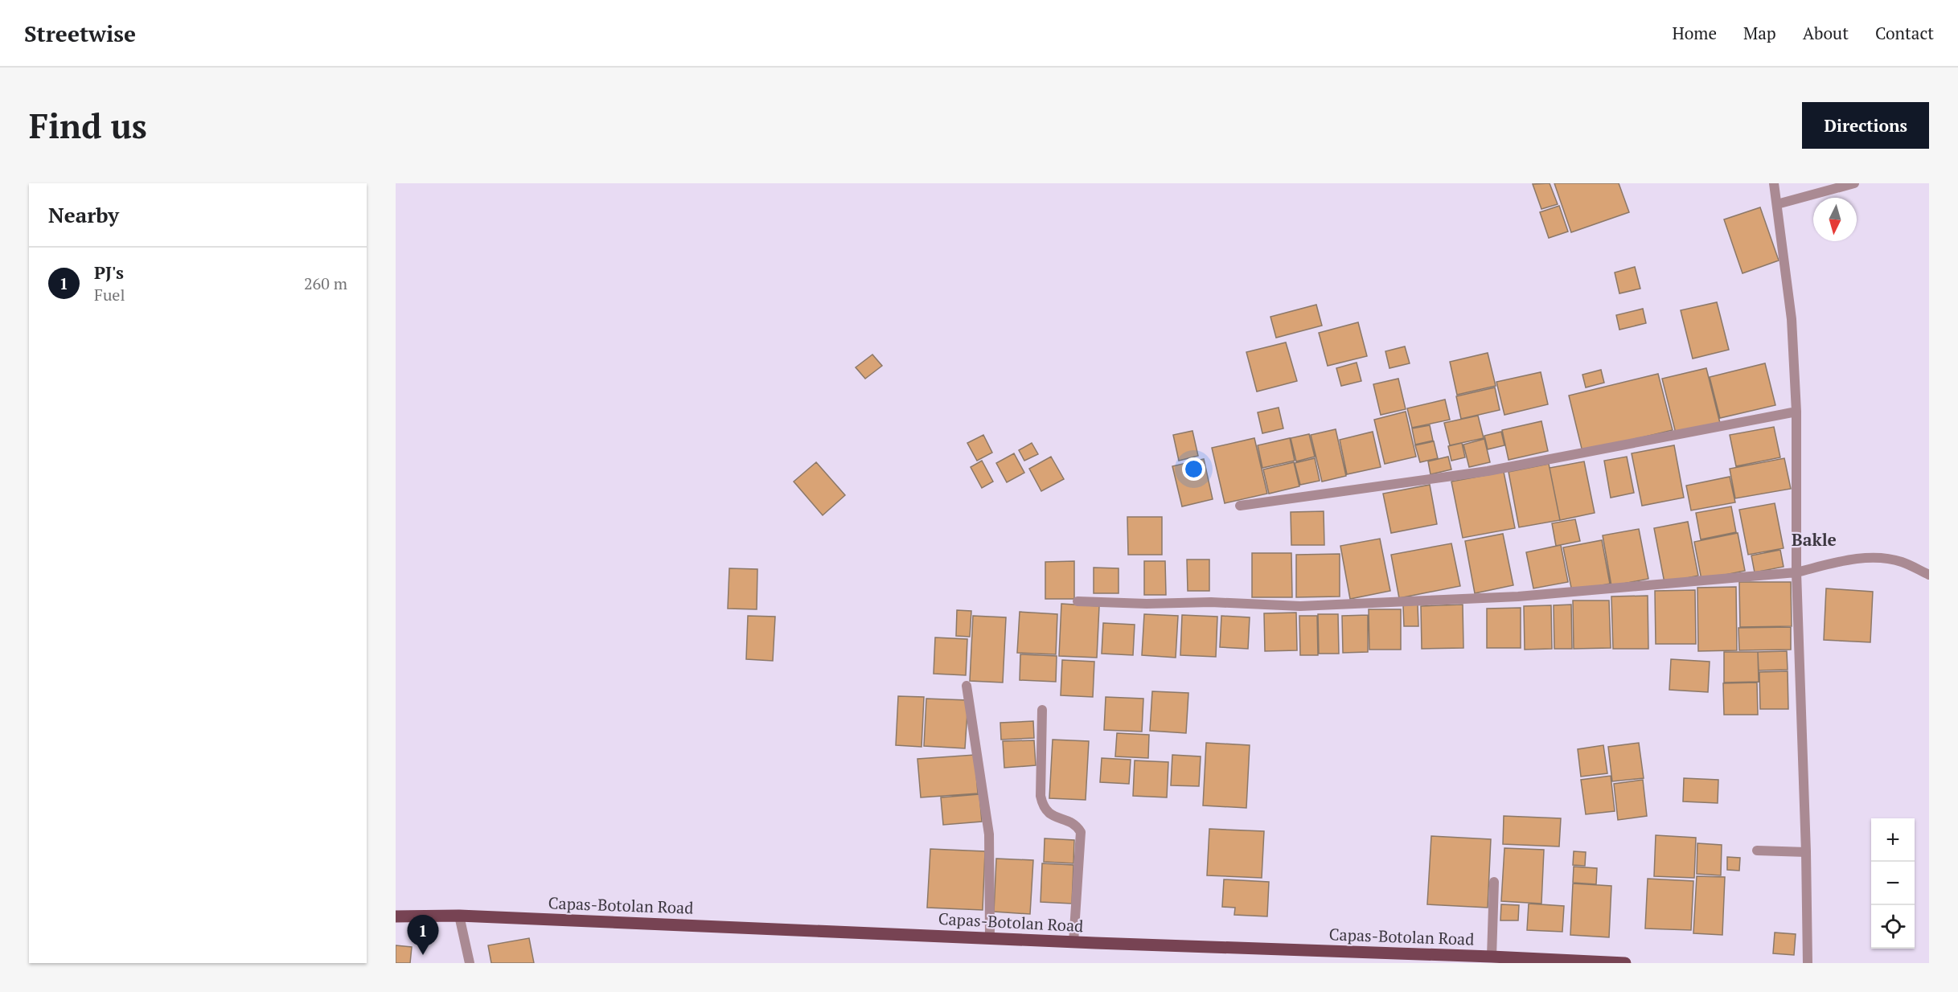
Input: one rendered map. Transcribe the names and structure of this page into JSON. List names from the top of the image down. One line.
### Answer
{"streets":{"main road":["Capas-Botolan Road"]},"districts":["Bakle"],"north":"bottom","page":{"header":"Streetwise","nav":["Home","Map","About","Contact"],"buttons":"Directions","title":"Find us","heading":"Nearby","list":[{"mark":"1","name":"PJ's","note":"Fuel","value":"260 m"}],"map_buttons":["+","−"],"pins":"1"}}
